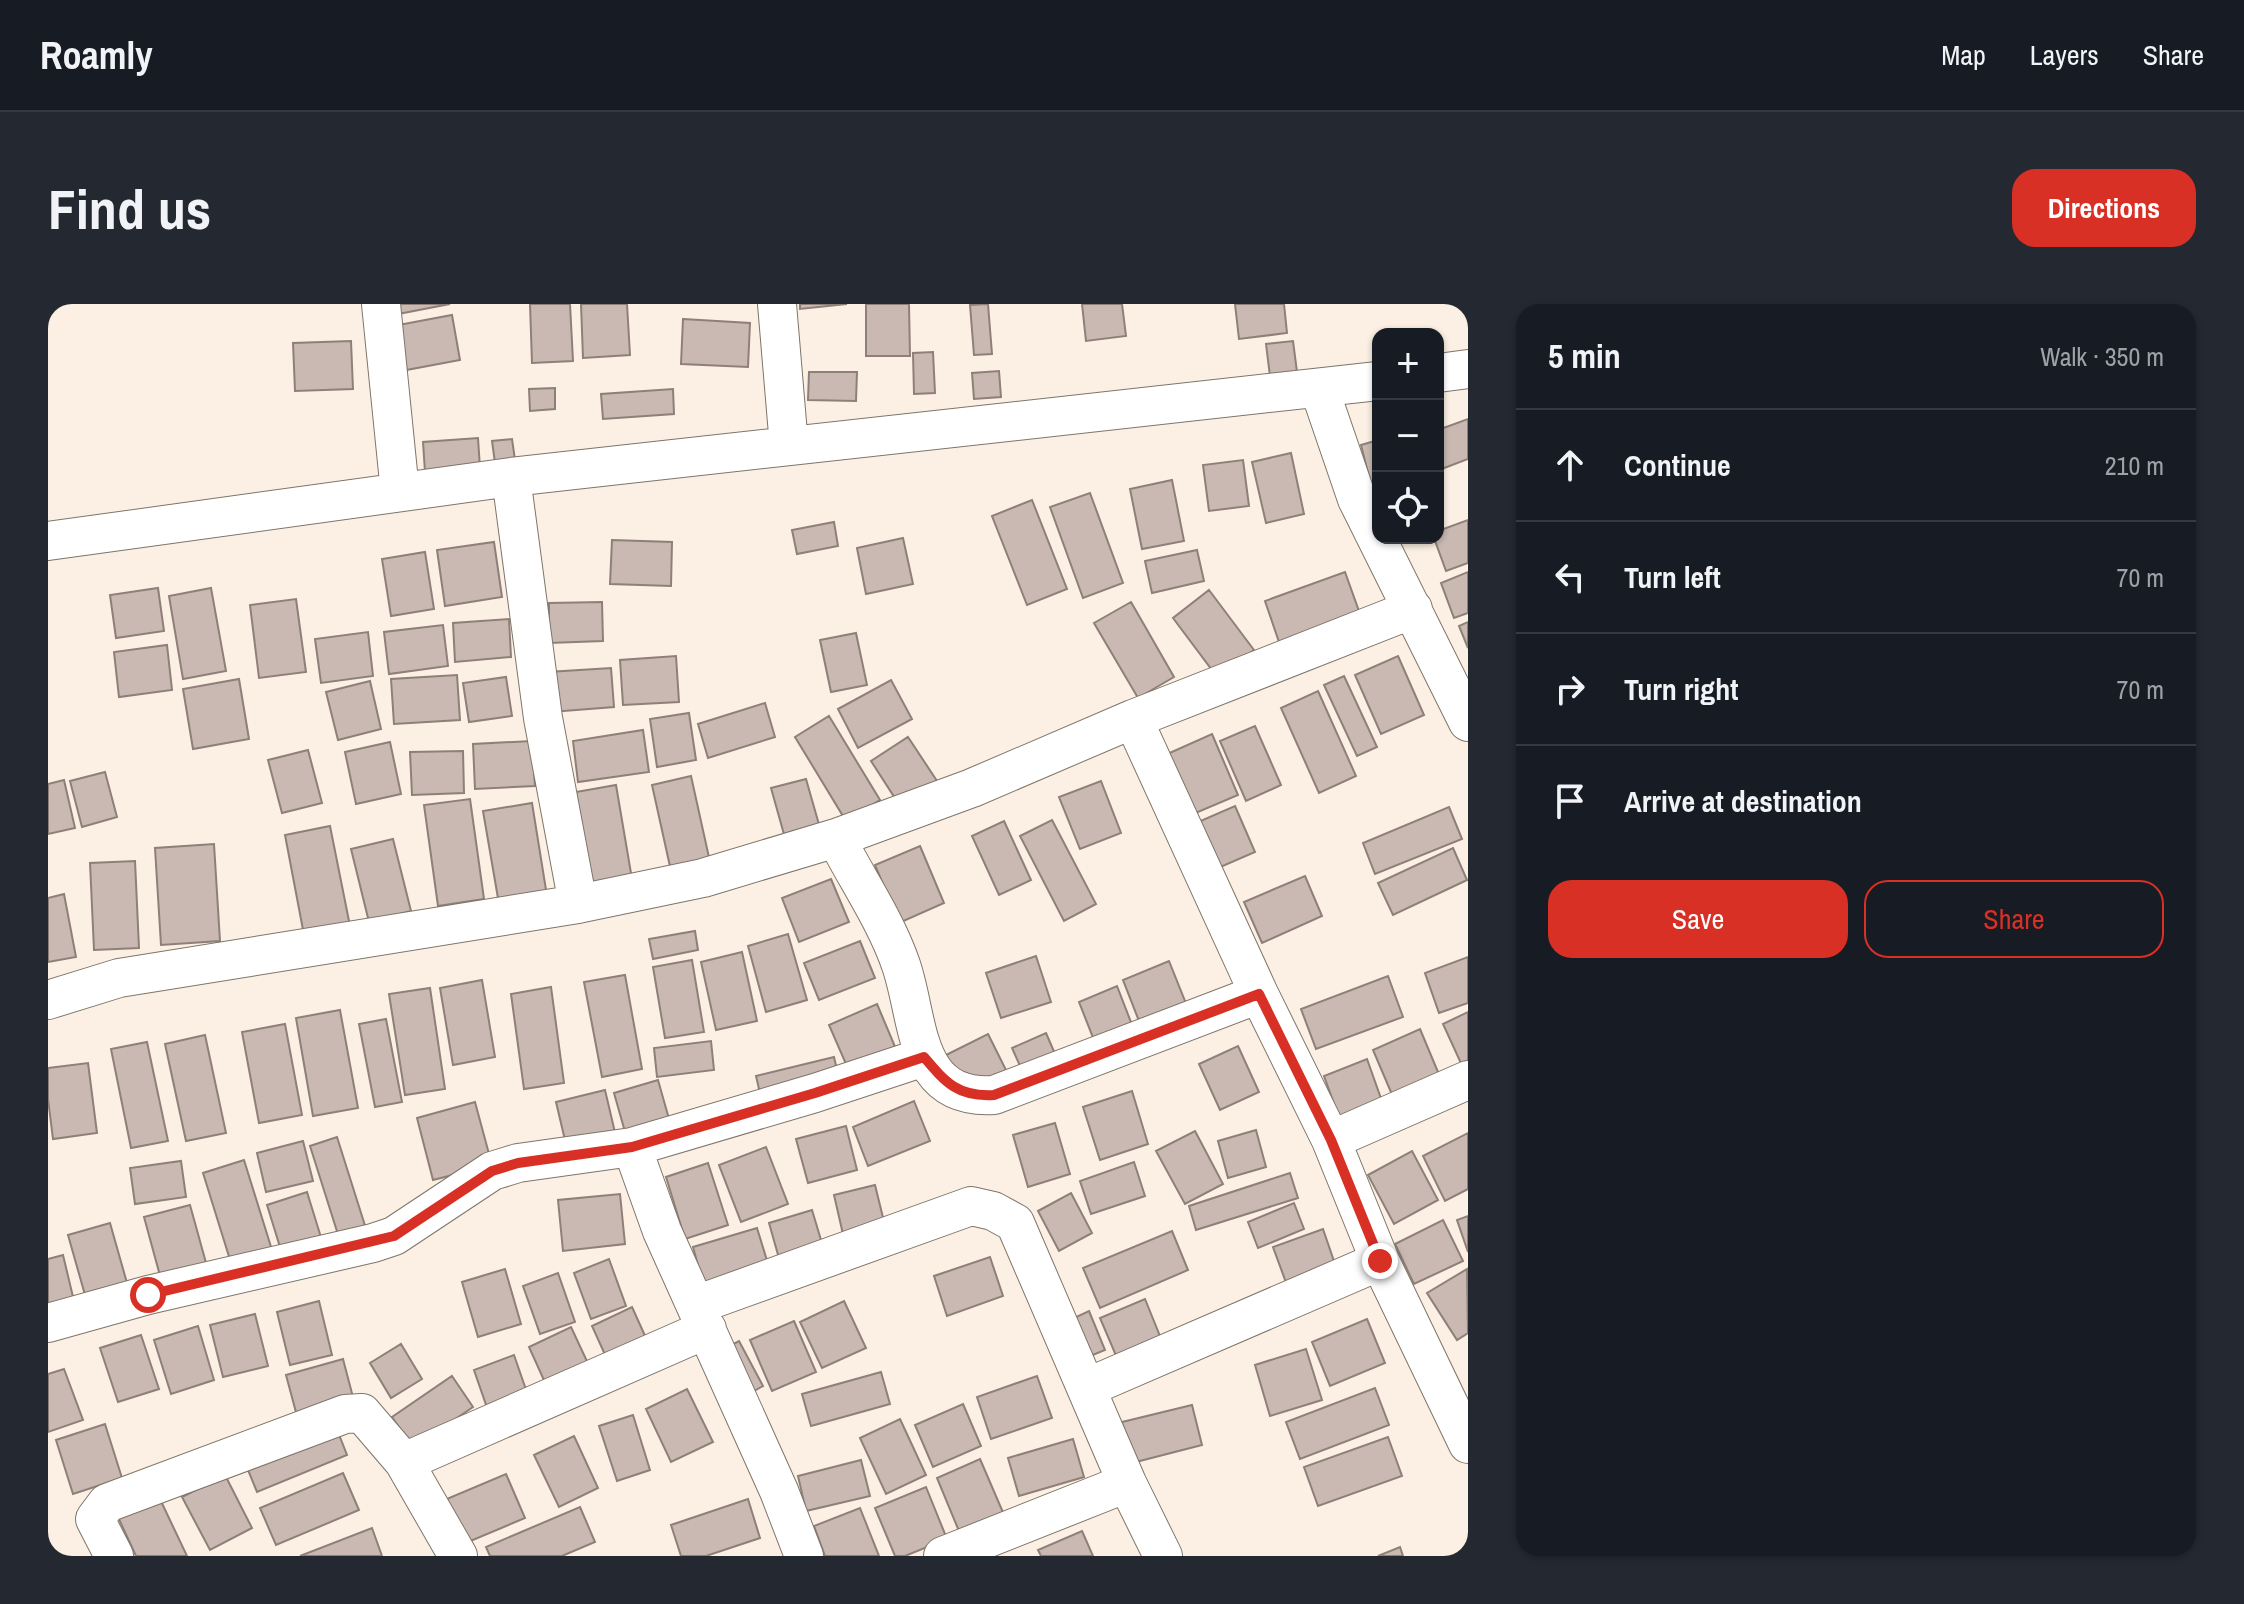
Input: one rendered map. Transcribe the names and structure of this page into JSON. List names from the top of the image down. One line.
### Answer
{"page":{"header":"Roamly","nav":["Map","Layers","Share"],"buttons":["Directions",["Save","Share"]],"title":"Find us","heading":["5 min","Walk · 350 m"],"map_buttons":["+","−"],"list":[["Continue","210 m"],["Turn left","70 m"],["Turn right","70 m"],"Arrive at destination"]}}
